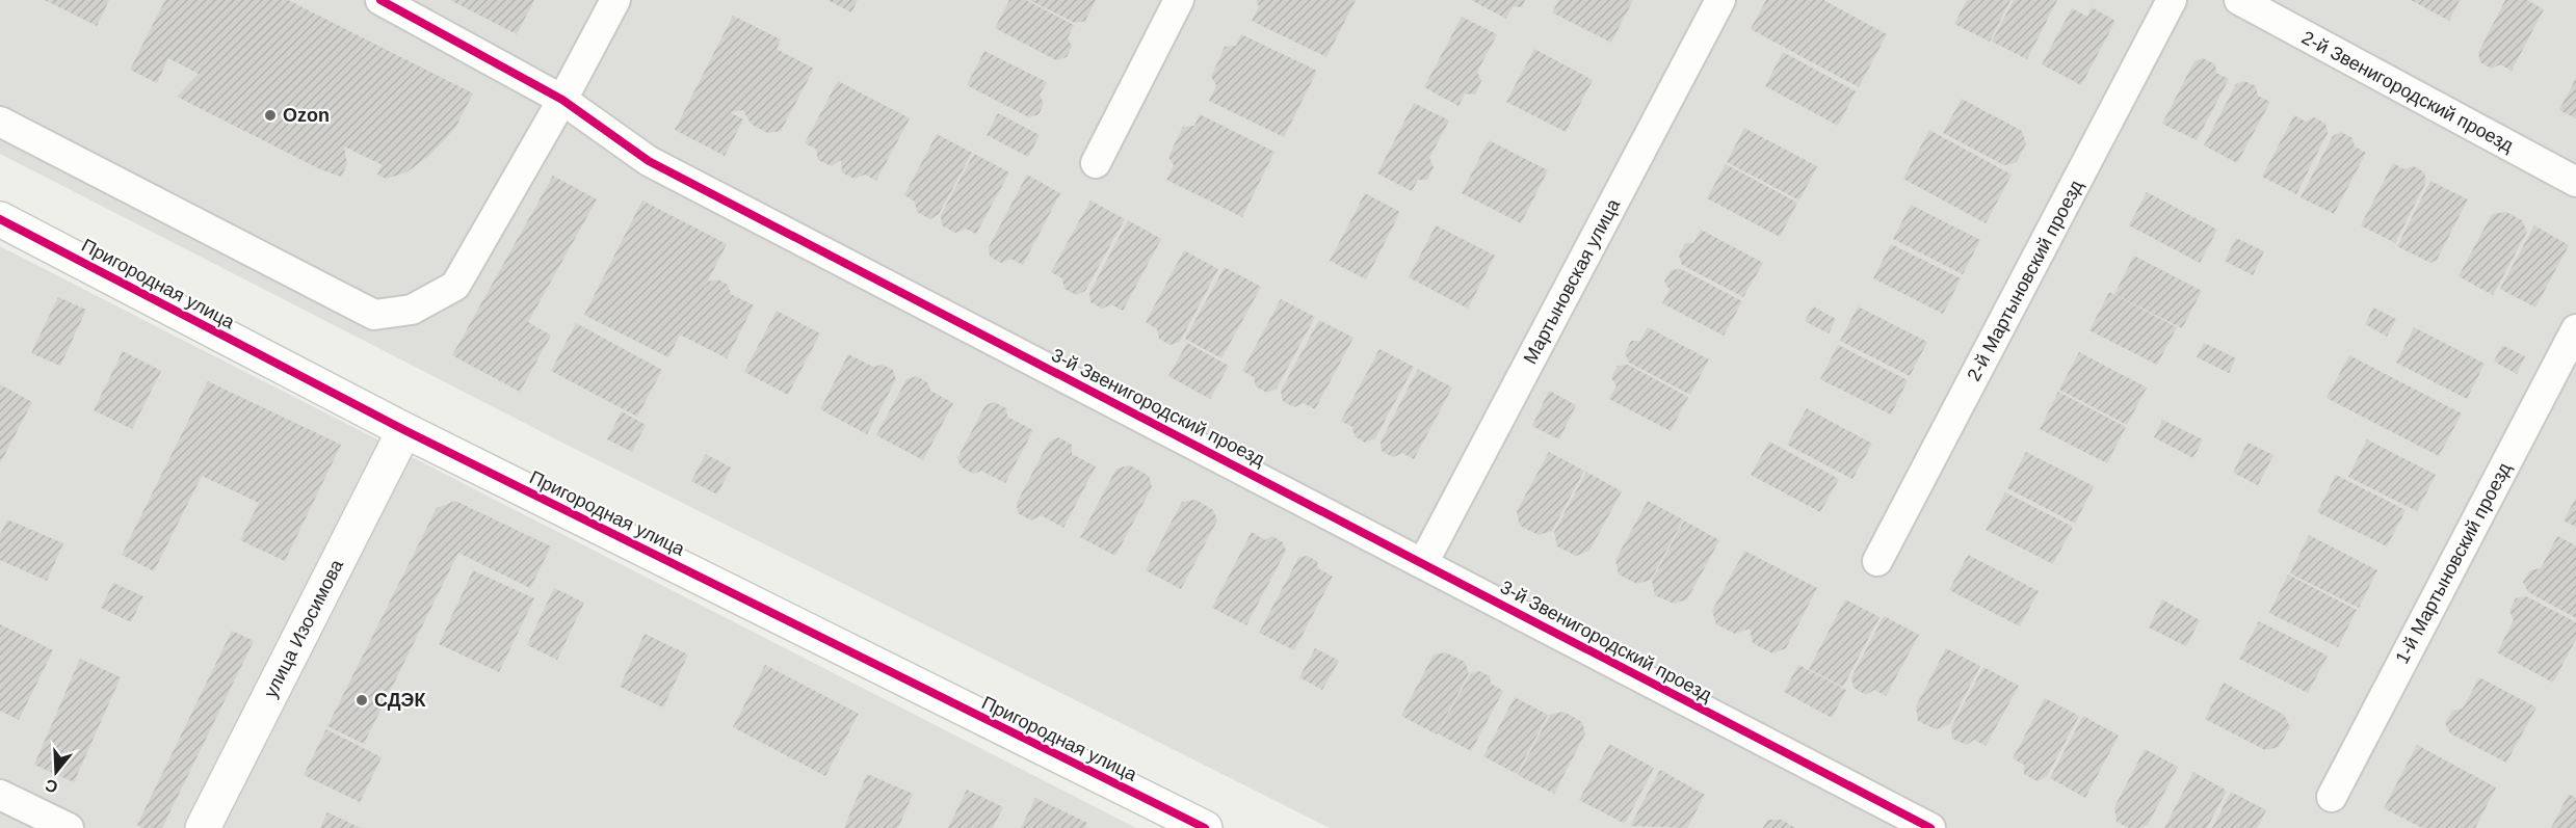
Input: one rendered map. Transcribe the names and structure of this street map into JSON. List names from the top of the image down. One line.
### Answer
{"streets":{"street":["2-й Звенигородский проезд","2-й Мартыновский проезд","Мартыновская улица","Пригородная улица","3-й Звенигородский проезд","1-й Мартыновский проезд","улица Изосимова"]},"crossings":[["Мартыновская улица","3-й Звенигородский проезд"],["Пригородная улица","улица Изосимова"]],"places":["Ozon","СДЭК"],"north":"bottom"}
